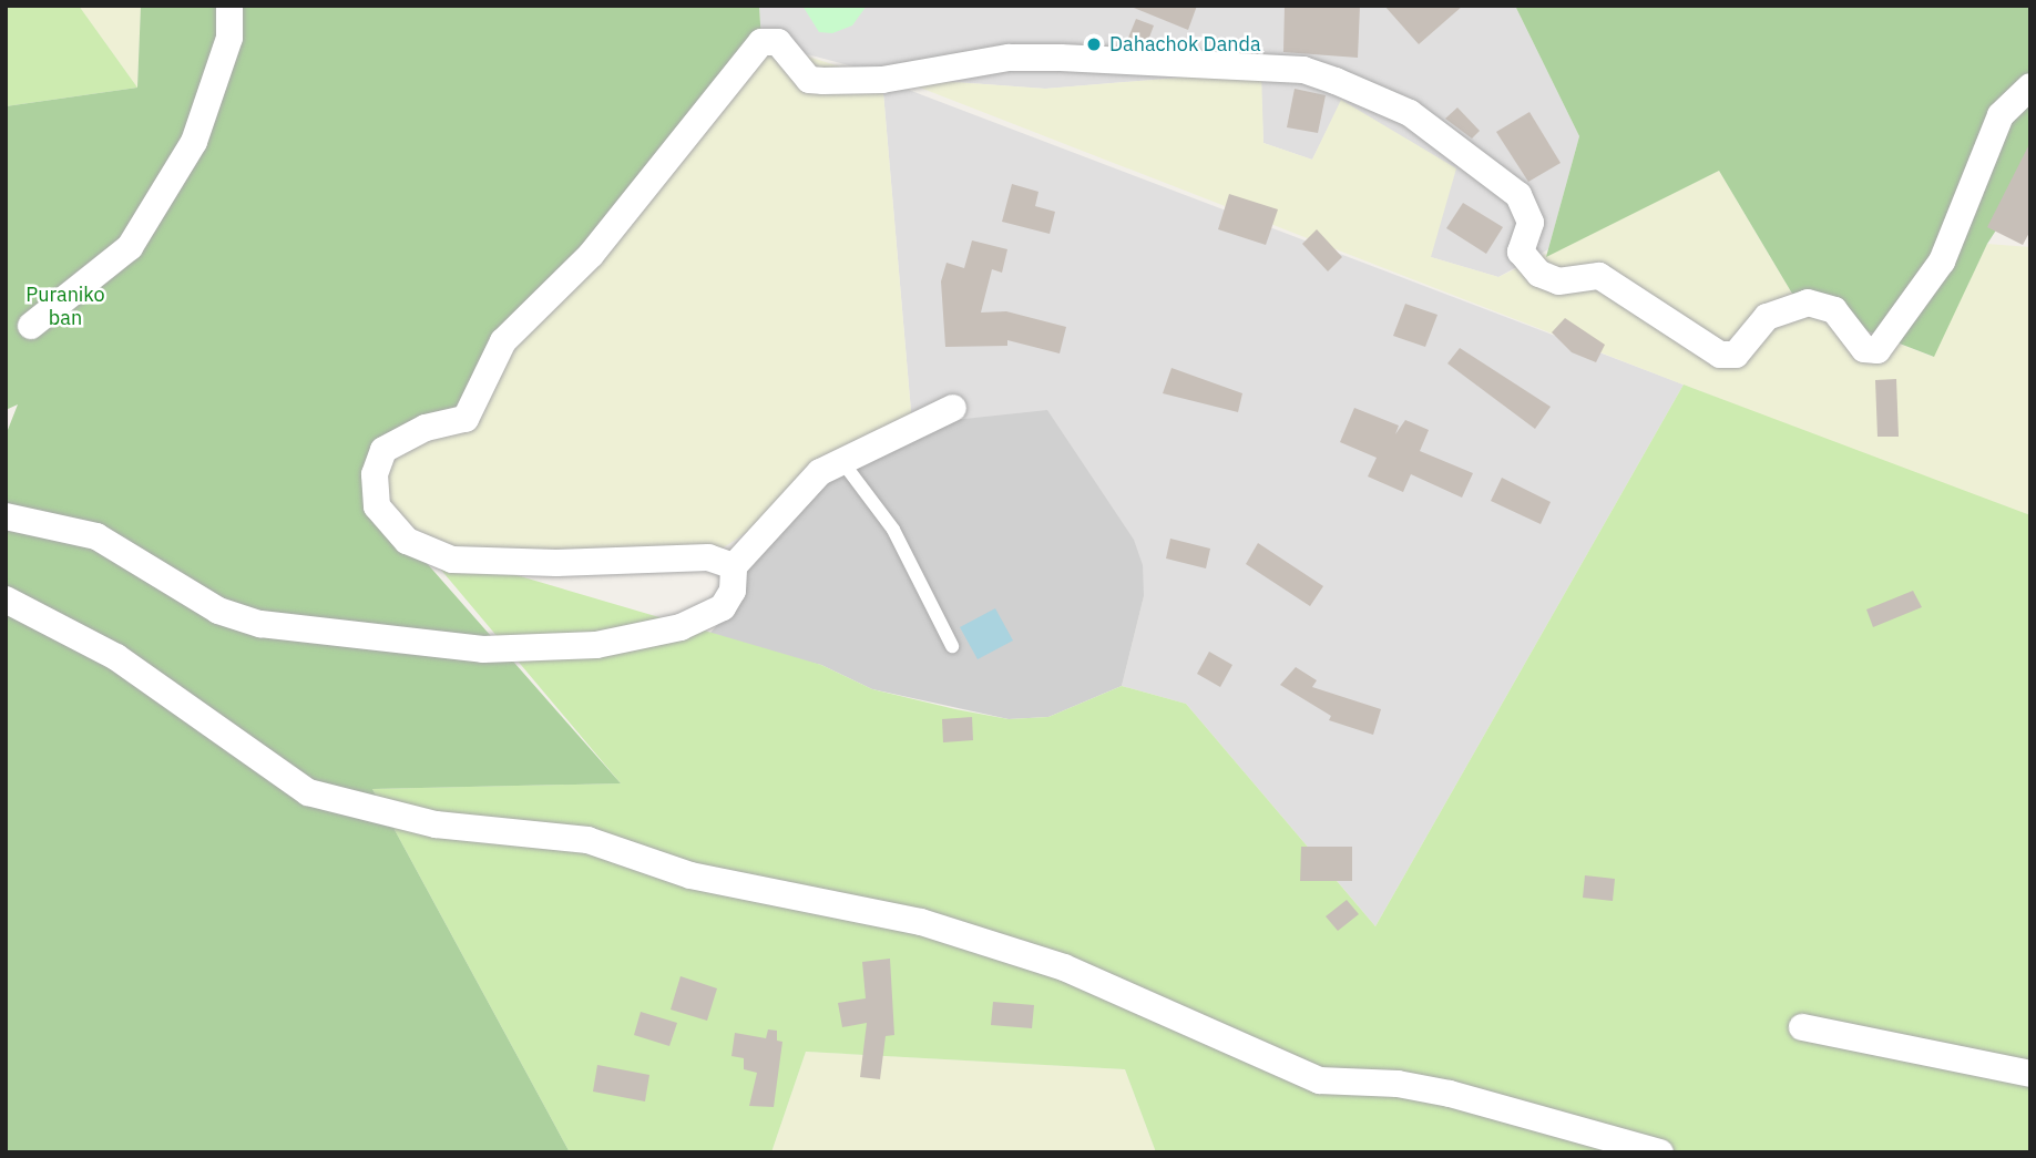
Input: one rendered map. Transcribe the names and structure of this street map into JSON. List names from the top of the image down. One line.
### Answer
{"parks":["Puraniko ban"],"places":["Dahachok Danda"]}
